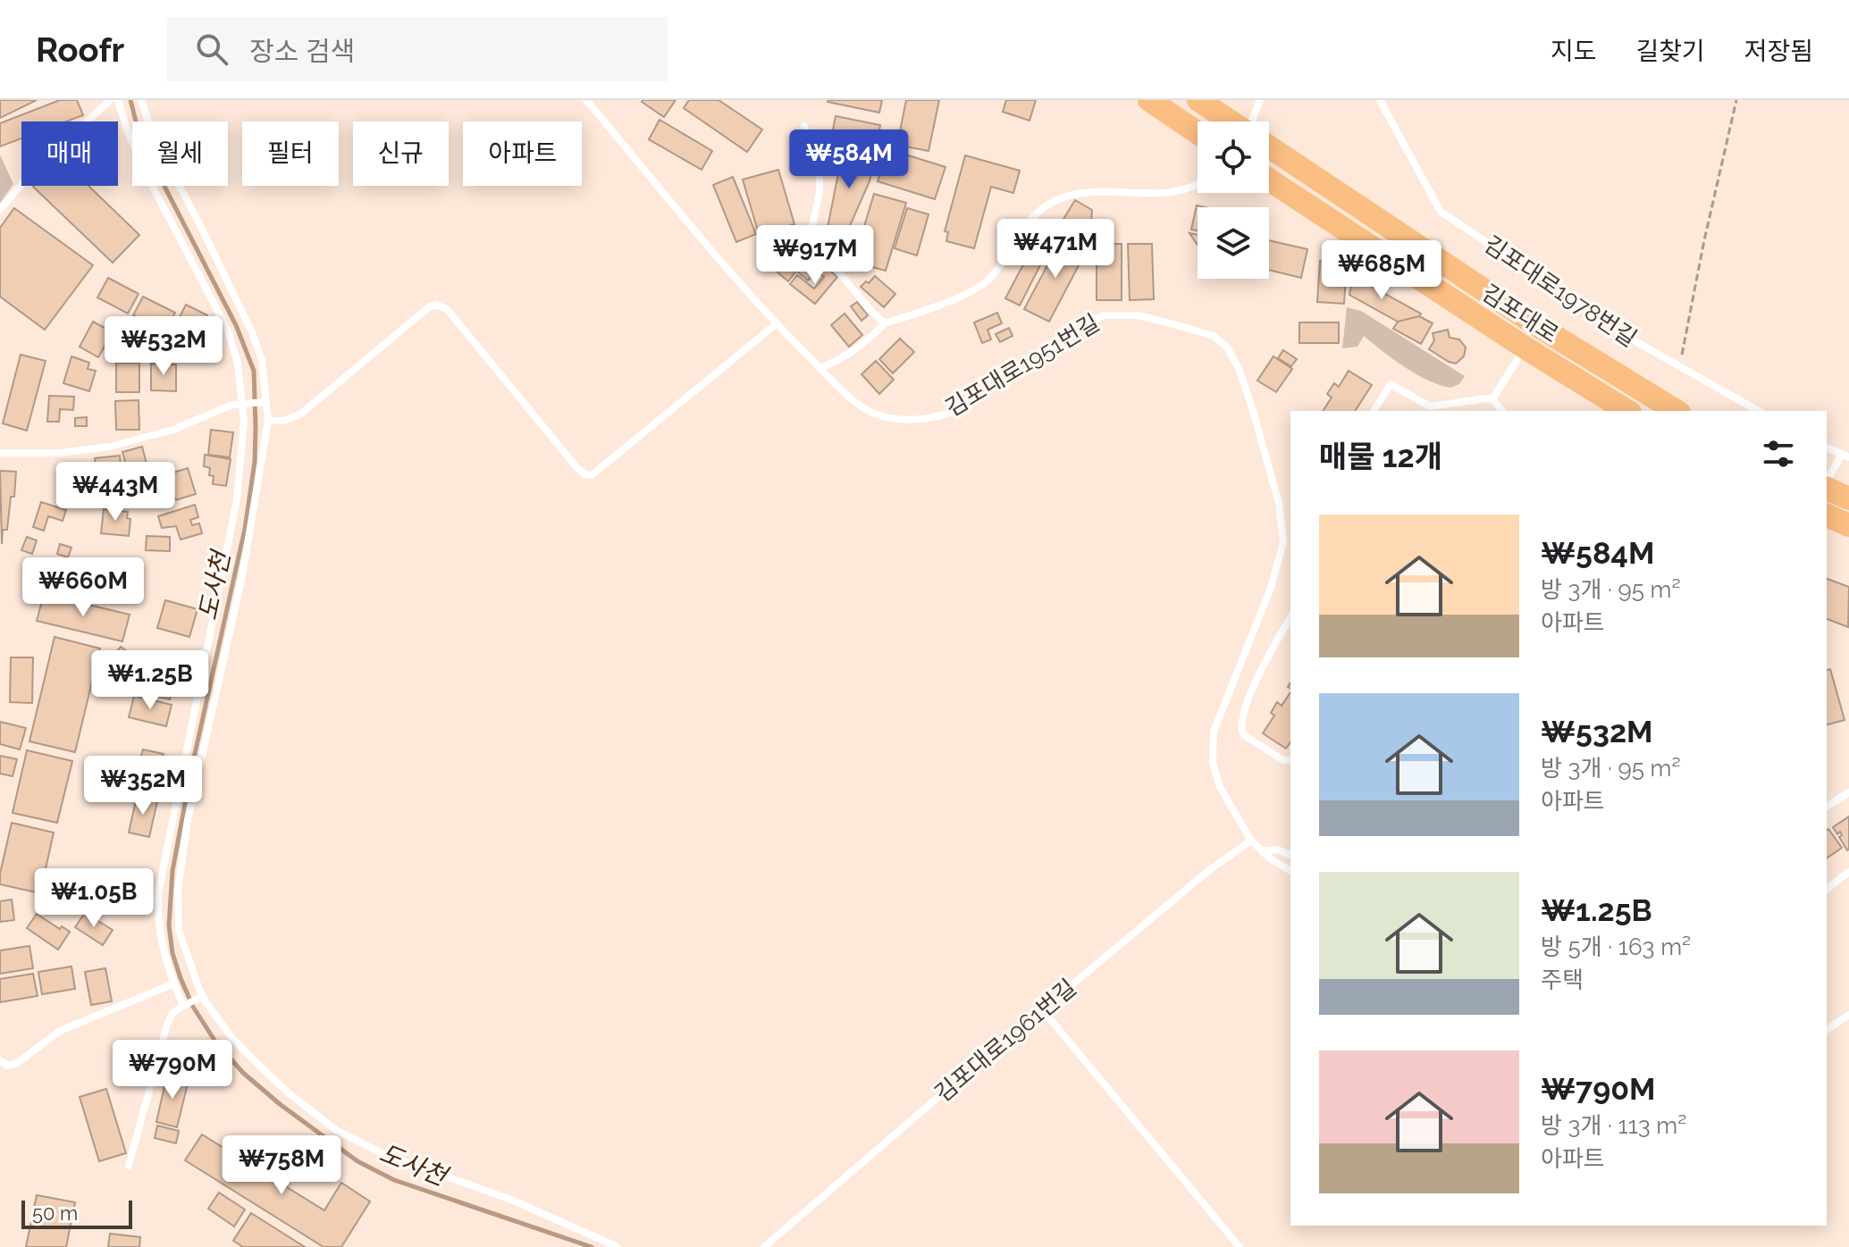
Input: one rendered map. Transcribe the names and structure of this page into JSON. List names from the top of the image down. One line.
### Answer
{"streets":{"main road":["김포대로"],"lane":["김포대로1978번길","김포대로1951번길","김포대로1961번길"]},"crossings":[["김포대로1951번길","김포대로1961번길"]],"water":["도사천"],"scale_bar":"50 m","page":{"header":"Roofr","search":"장소 검색","nav":["지도","길찾기","저장됨"],"chip":["매매","월세","필터","신규","아파트"],"price":["₩584M","₩471M","₩917M","₩685M","₩532M","₩443M","₩660M","₩1.25B","₩352M","₩1.05B","₩790M","₩758M"],"heading":"매물 12개","list":[{"name":"₩584M","note":"방 3개 · 95 m² · 아파트"},{"name":"₩532M","note":"방 3개 · 95 m² · 아파트"},{"name":"₩1.25B","note":"방 5개 · 163 m² · 주택"},{"name":"₩790M","note":"방 3개 · 113 m² · 아파트"}],"scale":"50 m"}}
